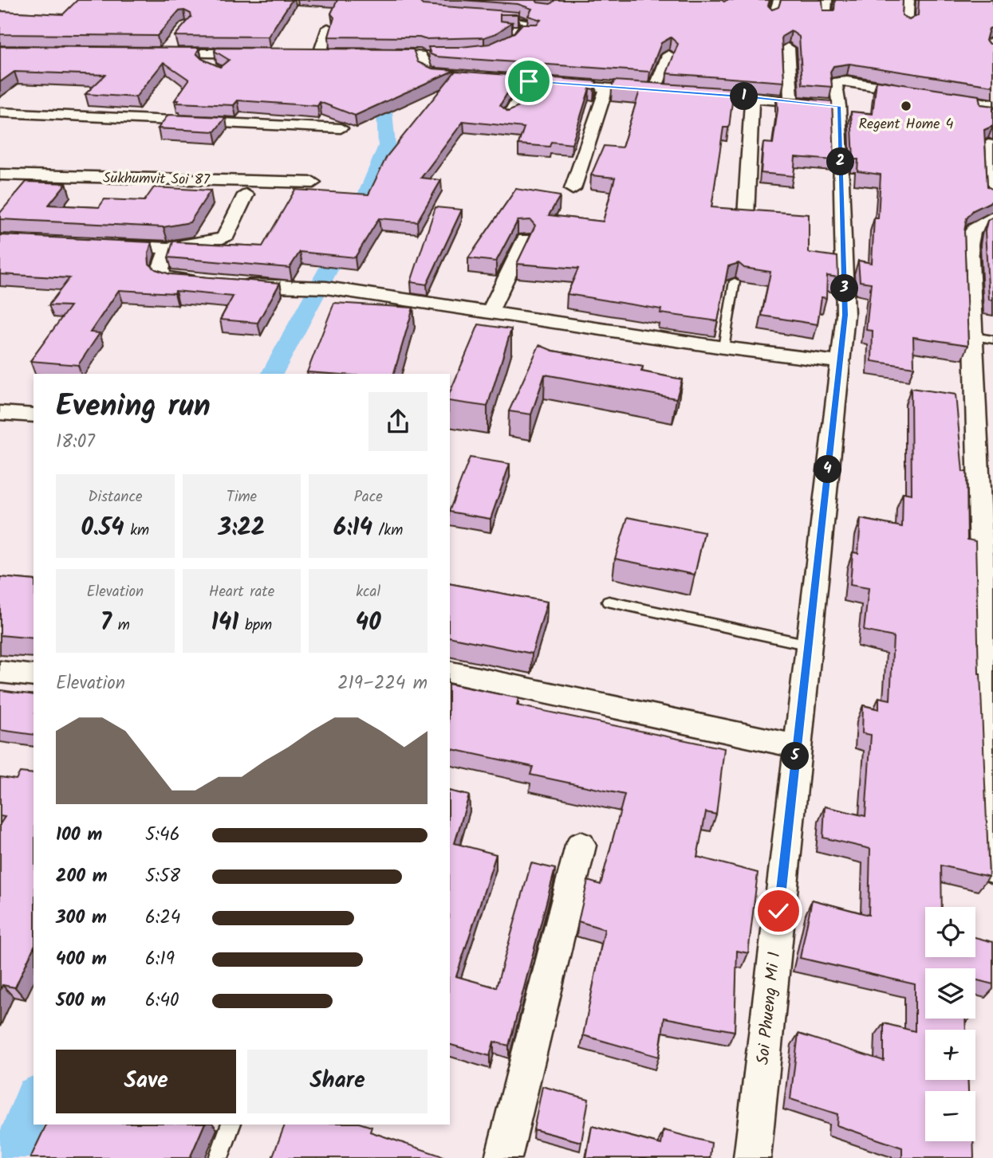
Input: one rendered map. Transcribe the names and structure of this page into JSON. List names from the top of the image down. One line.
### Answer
{"streets":{"street":["Sukhumvit Soi 87","Soi Phueng Mi 1"]},"places":["Regent Home 4"],"page":{"pins":["1","2","3","4","5"],"heading":["Evening run","18:07"],"stats":[["Distance","0.54 km"],["Time","3:22"],["Pace","6:14 /km"],["Elevation","7 m"],["Heart rate","141 bpm"],["kcal","40"]],"chart":["Elevation","219–224 m"],"list":[{"name":"100 m","note":"5:46"},{"name":"200 m","note":"5:58"},{"name":"300 m","note":"6:24"},{"name":"400 m","note":"6:19"},{"name":"500 m","note":"6:40"}],"map_buttons":["+","−"],"buttons":["Save","Share"]}}
